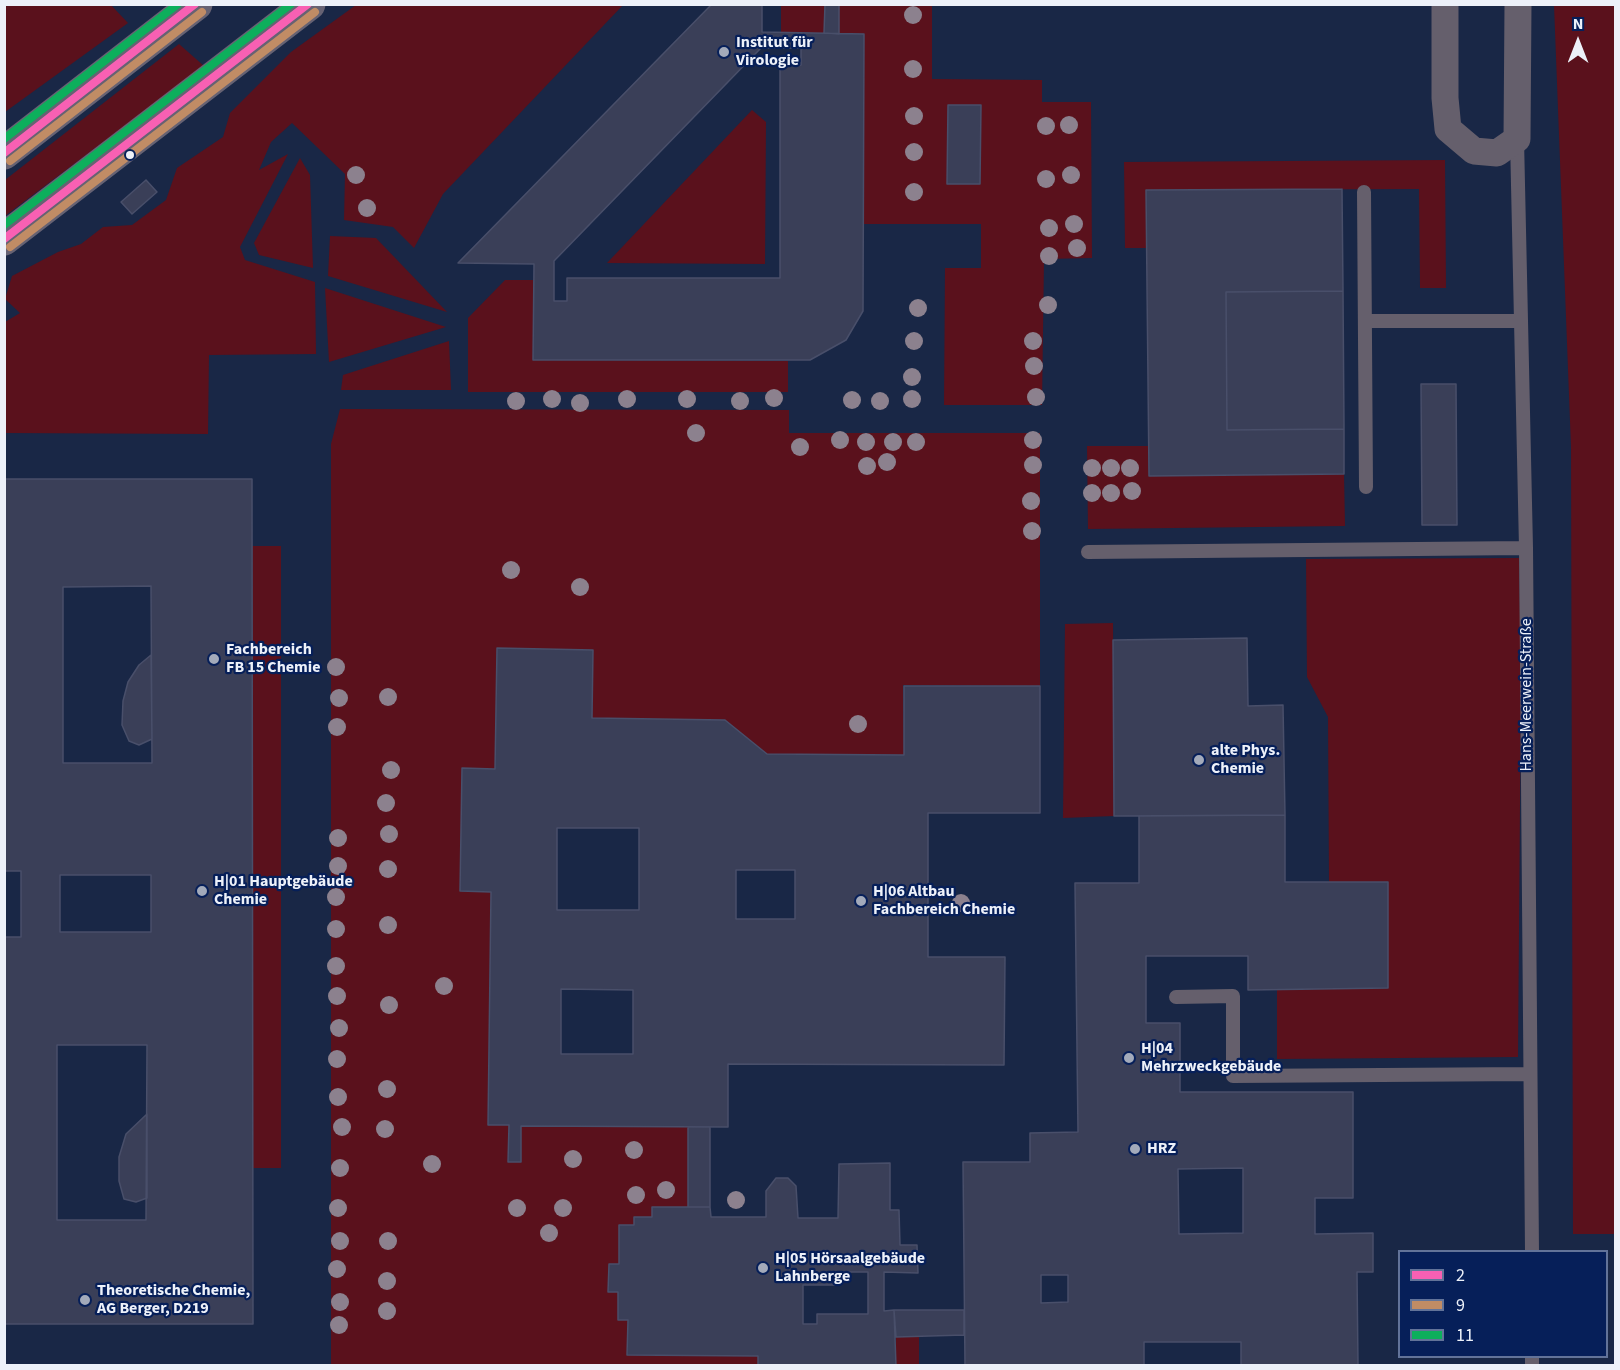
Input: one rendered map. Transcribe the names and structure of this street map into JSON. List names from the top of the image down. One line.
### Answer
{"streets":{"street":["Hans-Meerwein-Straße"]},"places":["Institut für Virologie","Fachbereich FB 15 Chemie","alte Phys. Chemie","H|01 Hauptgebäude Chemie","H|06 Altbau Fachbereich Chemie","H|04 Mehrzweckgebäude","HRZ","H|05 Hörsaalgebäude Lahnberge","Theoretische Chemie, AG Berger, D219"],"lines":["transit line 2","transit line 11","transit line 9"],"legend":["2","9","11"],"north":"top"}
